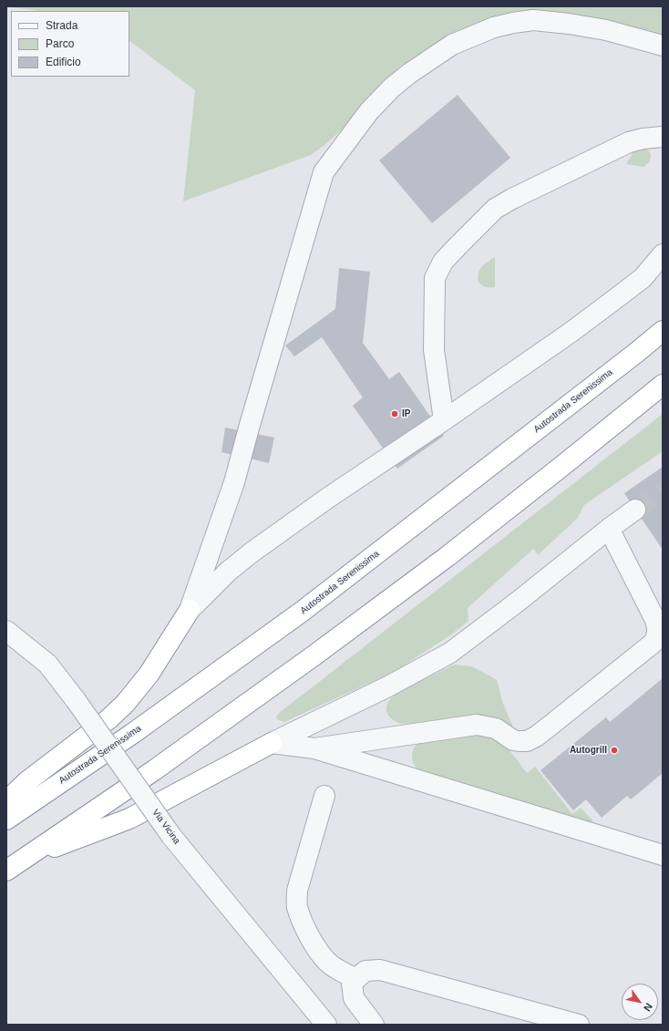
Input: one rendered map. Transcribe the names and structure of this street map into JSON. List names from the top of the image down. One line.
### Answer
{"streets":{"highway":["Autostrada Serenissima"],"street":["Via Vicina"]},"places":["IP","Autogrill"],"legend":["Strada","Parco","Edificio"],"north":"bottom right"}
